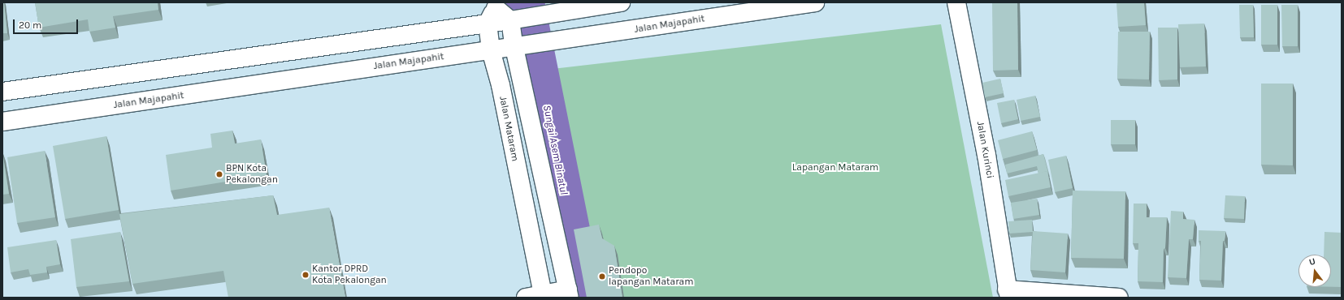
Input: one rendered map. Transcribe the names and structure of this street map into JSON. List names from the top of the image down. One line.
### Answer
{"streets":{"street":["Jalan Majapahit","Jalan Mataram","Jalan Kurinci"]},"crossings":[["Jalan Majapahit","Jalan Mataram"]],"water":["Sungai Asem Binatul"],"parks":["Lapangan Mataram"],"places":["BPN Kota Pekalongan","Kantor DPRD Kota Pekalongan","Pendopo lapangan Mataram"],"scale_bar":"20 m","north":"top"}
